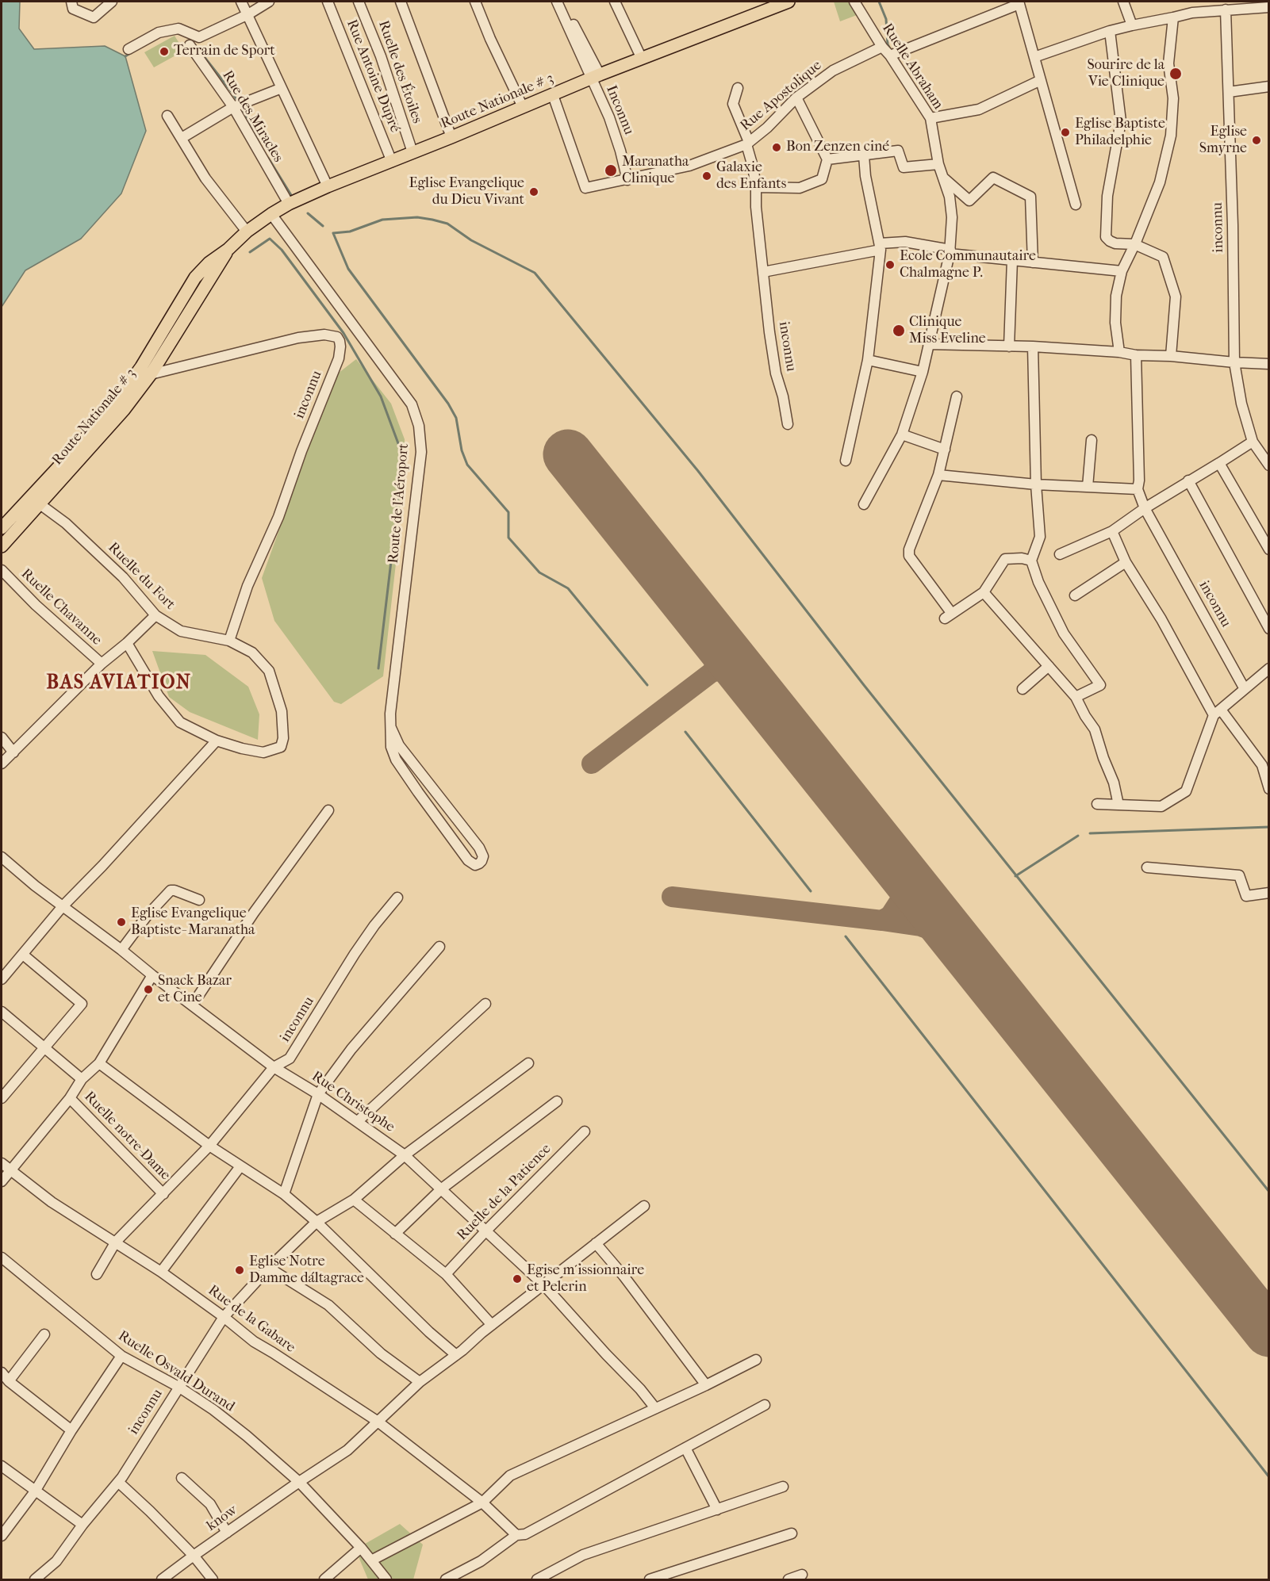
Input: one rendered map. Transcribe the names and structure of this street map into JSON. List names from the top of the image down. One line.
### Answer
{"streets":{"main road":["Route Nationale # 3"],"street":["Ruelle Abraham","Ruelle des Étoiles","Rue Antoine Dupré","Rue Apostolique","Inconnu","Rue des Miracles","inconnu","Route de l'Aéroport","Ruelle du Fort","Ruelle Chavanne","Rue Christophe","Ruelle notre-Dame","Ruelle de la Patience","Rue de la Gabare","Ruelle Osvald Durand","know"]},"crossings":[["Ruelle Abraham","Rue Apostolique"],["Ruelle des Étoiles","Route Nationale # 3"],["Rue Antoine Dupré","Route Nationale # 3"],["Rue Apostolique","Route Nationale # 3"],["Rue Apostolique","Inconnu"],["Rue Apostolique","inconnu"],["Route Nationale # 3","Inconnu"],["Route Nationale # 3","Rue des Miracles"],["Route Nationale # 3","inconnu"],["Route Nationale # 3","Route de l'Aéroport"],["Route Nationale # 3","Ruelle du Fort"],["Inconnu","inconnu"],["inconnu","Ruelle du Fort"],["inconnu","Rue Christophe"],["inconnu","Ruelle notre-Dame"],["inconnu","Rue de la Gabare"],["inconnu","Ruelle Osvald Durand"],["Rue Christophe","Ruelle de la Patience"],["Ruelle Osvald Durand","know"]],"districts":["BAS AVIATION"],"places":["Terrain de Sport","Sourire de la Vie Clinique","Eglise Baptiste Philadelphie","Eglise Smyrne","Bon Zenzen ciné","Maranatha Clinique","Galaxie des Enfants","Eglise Evangelique du Dieu Vivant","Ecole Communautaire Chalmagne P.","Clinique Miss Eveline","Eglise Evangelique Baptiste- Maranatha","Snack Bazar et Cine","Eglise Notre Damme dáltagrace","Egise m issionnaire et Pelerin"]}
